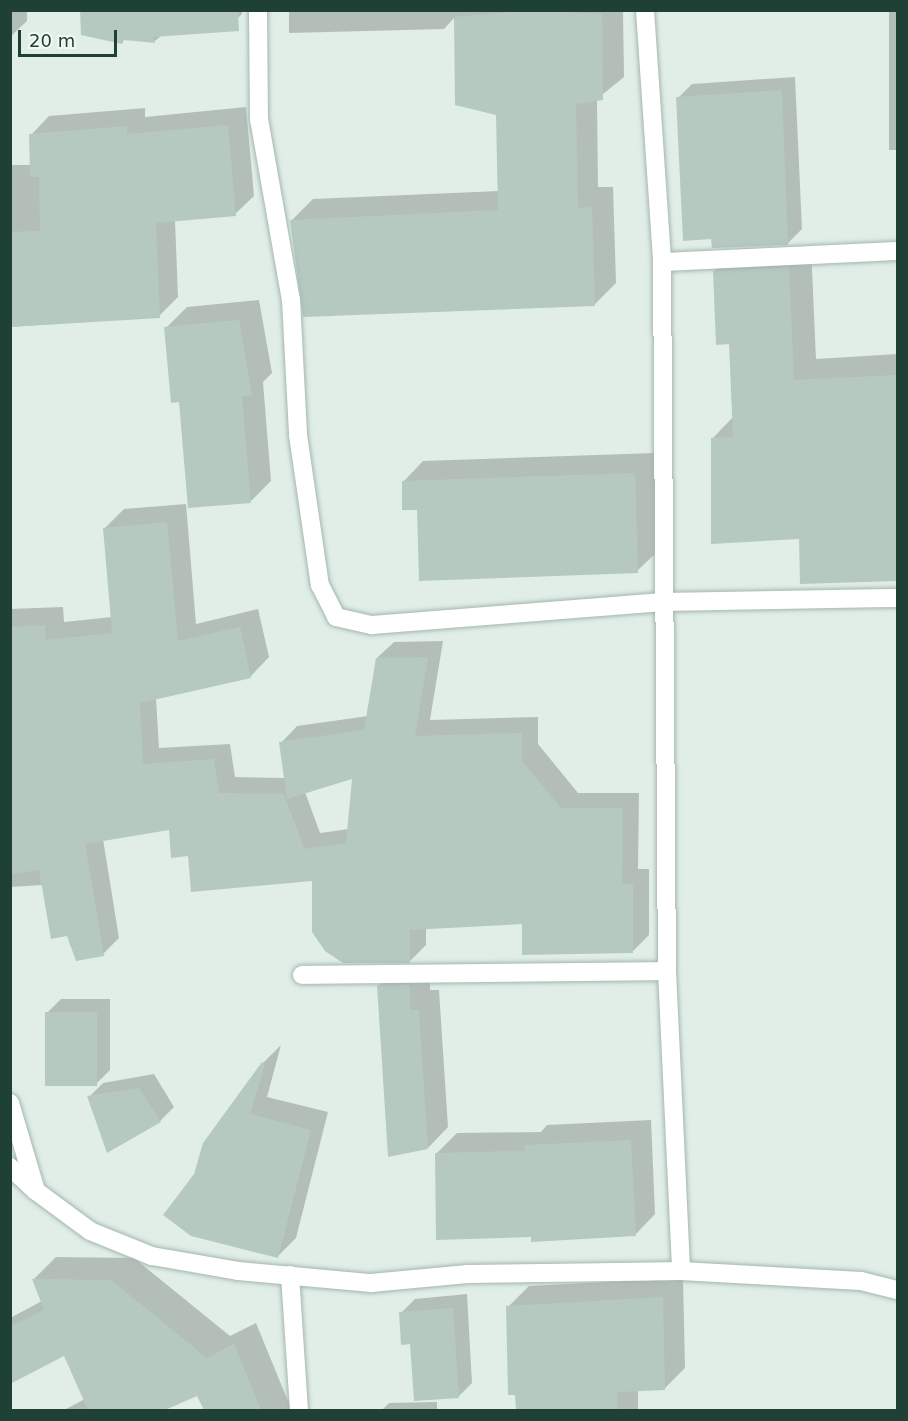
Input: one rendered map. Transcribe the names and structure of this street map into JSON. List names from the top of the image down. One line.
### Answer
{"scale_bar":"20 m"}
